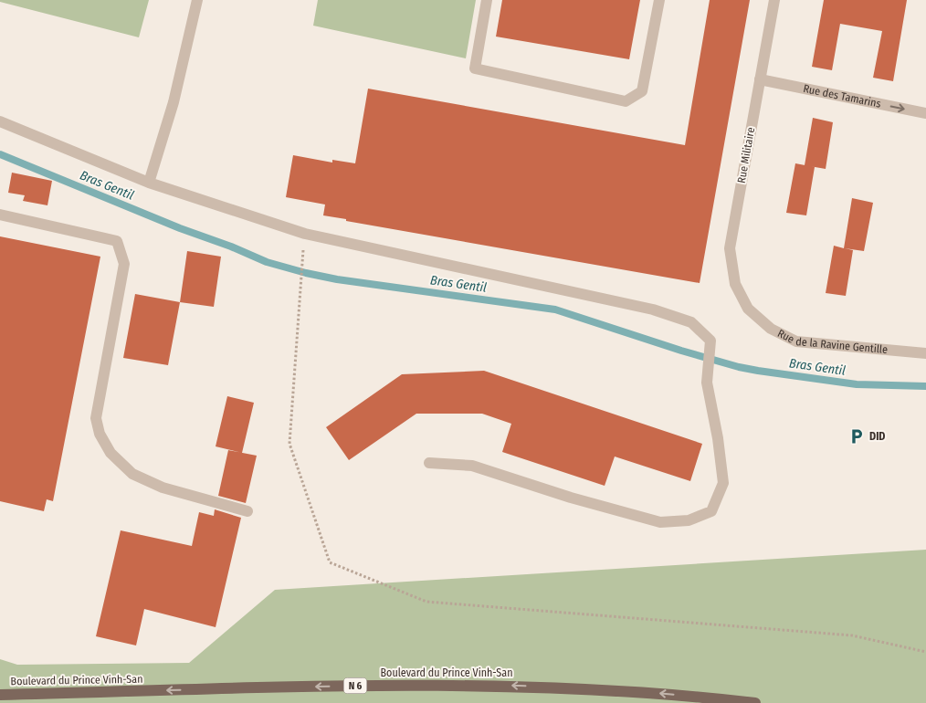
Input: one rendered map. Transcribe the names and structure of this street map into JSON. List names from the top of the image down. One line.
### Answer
{"streets":{"main road":["Boulevard du Prince Vinh-San","N 6"],"street":["Rue des Tamarins","Rue Militaire","Rue de la Ravine Gentille"]},"crossings":[["Rue des Tamarins","Rue Militaire"],["Rue Militaire","Rue de la Ravine Gentille"]],"one_way":["Rue des Tamarins","Boulevard du Prince Vinh-San"],"water":["Bras Gentil"],"places":{"parking":["DID"]}}
